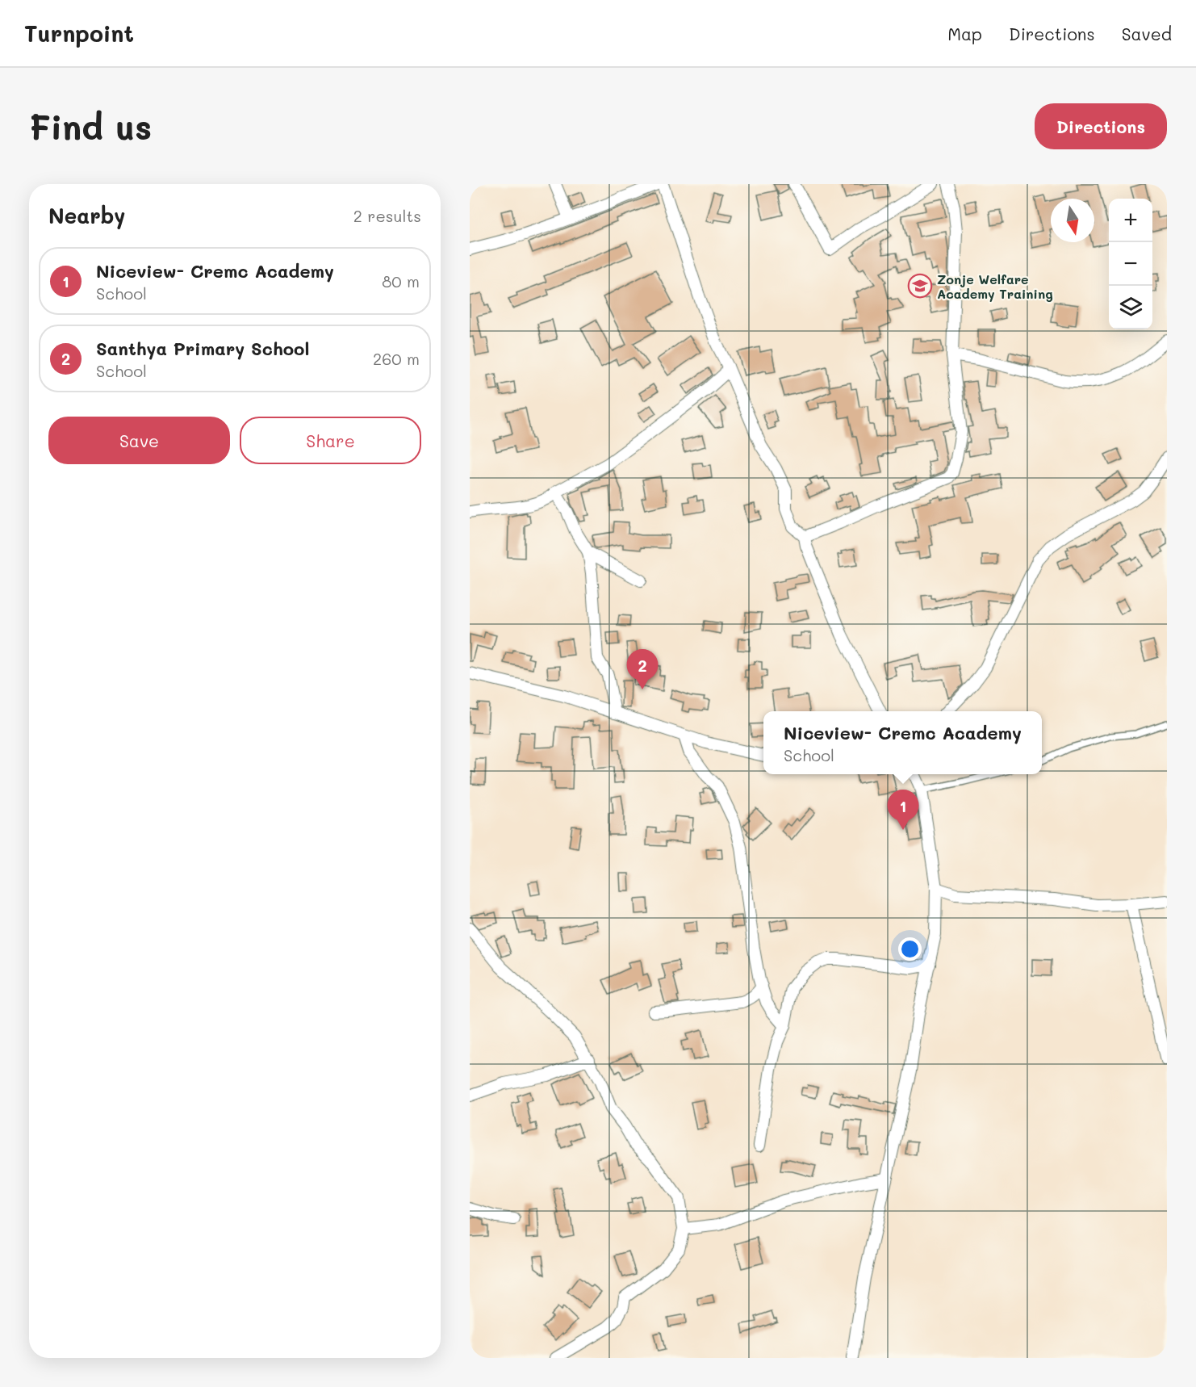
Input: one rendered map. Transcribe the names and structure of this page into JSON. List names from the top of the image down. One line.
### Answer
{"places":{"school or university":["Zonje Welfare Academy Training"]},"north":"bottom","page":{"header":"Turnpoint","nav":["Map","Directions","Saved"],"buttons":["Directions",["Save","Share"]],"title":"Find us","heading":["Nearby","2 results"],"map_buttons":["+","−"],"list":[{"mark":"1","name":"Niceview- Cremc Academy","note":"School","value":"80 m"},{"mark":"2","name":"Santhya Primary School","note":"School","value":"260 m"}],"pins":["2","1"],"popup":["Niceview- Cremc Academy","School"]}}
